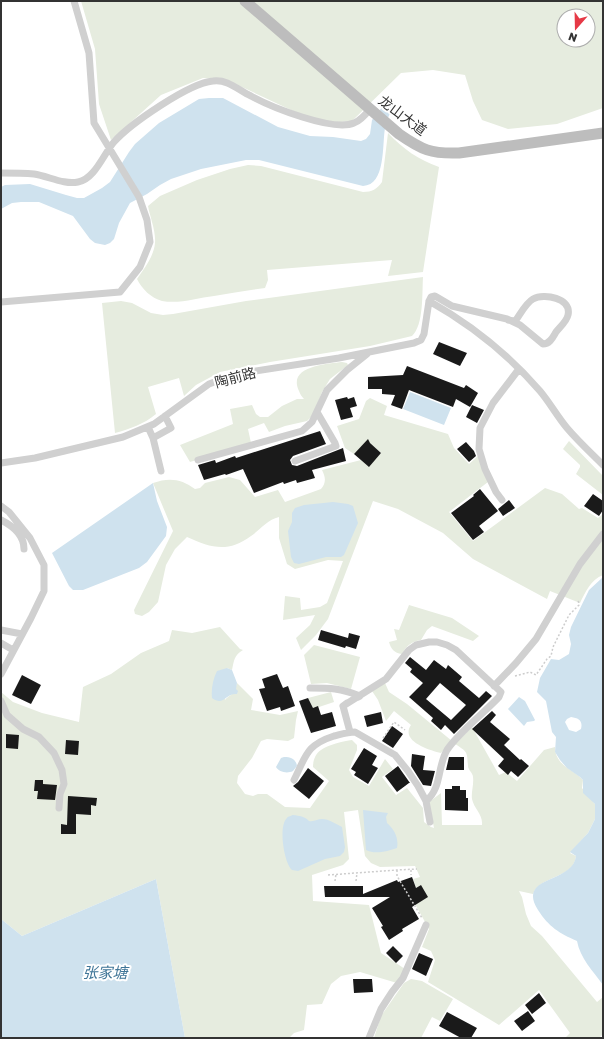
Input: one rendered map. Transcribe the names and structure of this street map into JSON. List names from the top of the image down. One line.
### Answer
{"streets":{"main road":["龙山大道"],"street":["陶前路"]},"water":["张家塘"],"north":"bottom"}
